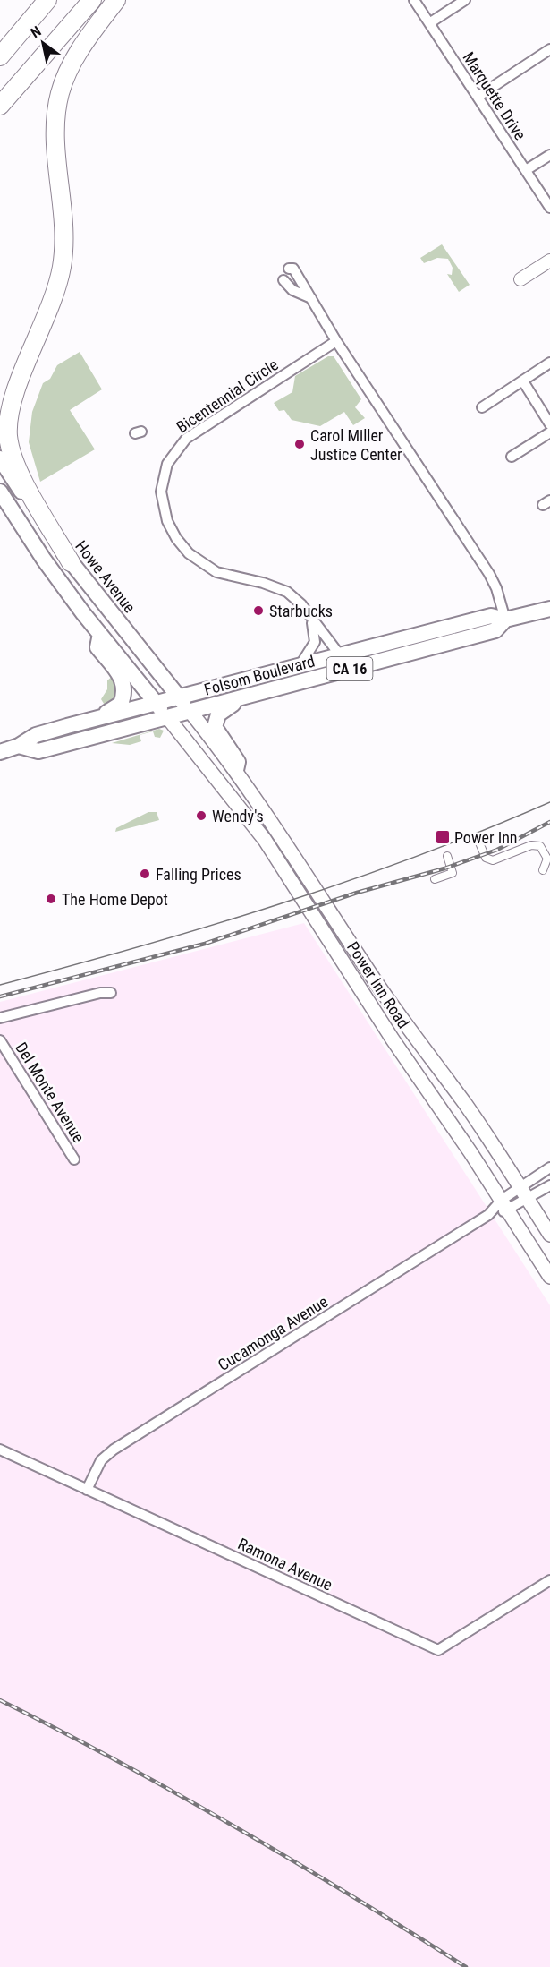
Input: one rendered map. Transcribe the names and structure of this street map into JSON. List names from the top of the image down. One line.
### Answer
{"streets":{"main road":["Howe Avenue","CA 16","Folsom Boulevard","Power Inn Road"],"street":["Marquette Drive","Bicentennial Circle","Del Monte Avenue","Cucamonga Avenue","Ramona Avenue"]},"crossings":[["Bicentennial Circle","Folsom Boulevard"],["Howe Avenue","Folsom Boulevard"],["Howe Avenue","Power Inn Road"],["Folsom Boulevard","Power Inn Road"],["Power Inn Road","Cucamonga Avenue"],["Cucamonga Avenue","Ramona Avenue"]],"places":{"other":["Carol Miller Justice Center","Starbucks","Wendy's","Falling Prices","The Home Depot"],"transit":["Power Inn"]},"north":"top left"}
